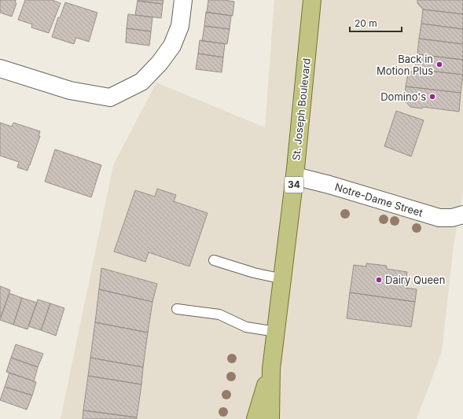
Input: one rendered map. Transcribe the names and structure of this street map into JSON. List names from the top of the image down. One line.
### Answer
{"streets":{"main road":["St. Joseph Boulevard","34"],"street":["Notre-Dame Street"]},"crossings":[["St. Joseph Boulevard","Notre-Dame Street"]],"places":["Back in Motion Plus","Domino's","Dairy Queen"],"scale_bar":"20 m"}
